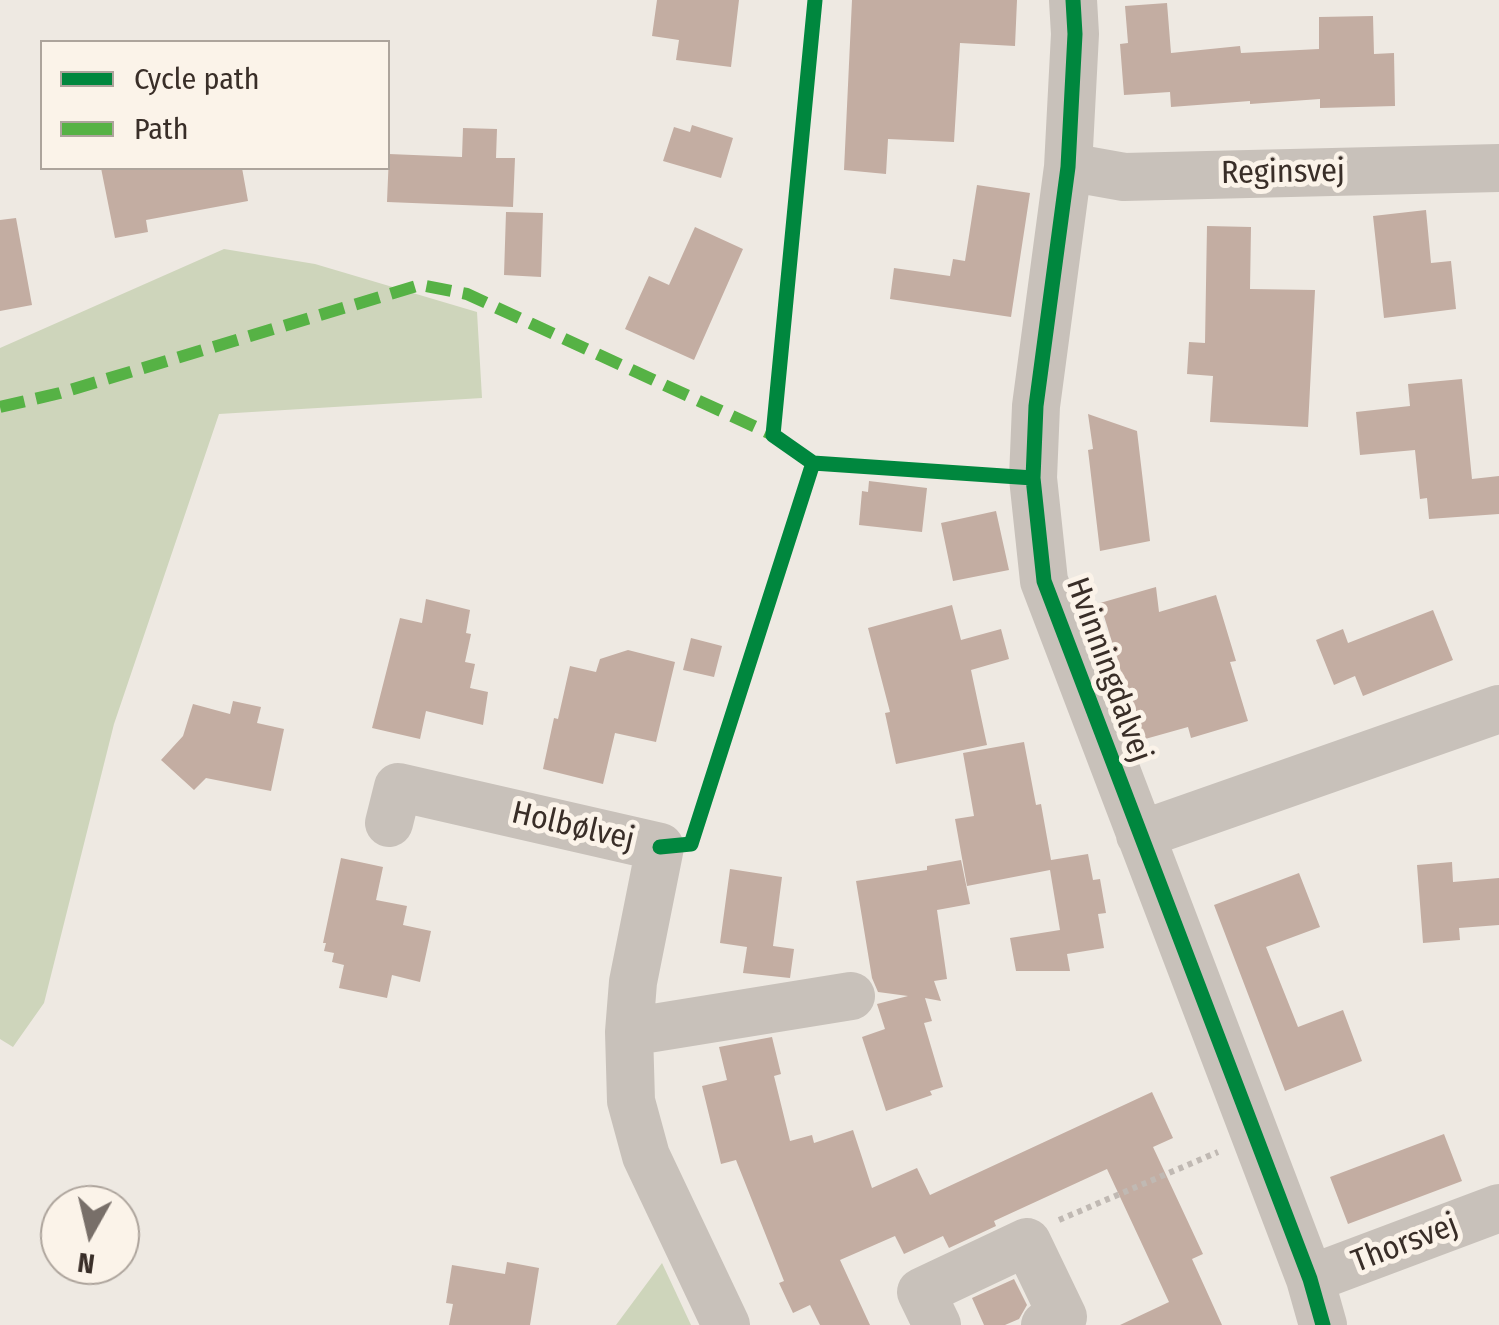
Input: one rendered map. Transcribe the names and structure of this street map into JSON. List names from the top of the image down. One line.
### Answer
{"streets":{"street":["Reginsvej","Hvinningdalvej","Holbølvej","Thorsvej"]},"crossings":[["Reginsvej","Hvinningdalvej"],["Hvinningdalvej","Thorsvej"]],"legend":["Cycle path","Path"],"north":"bottom"}
